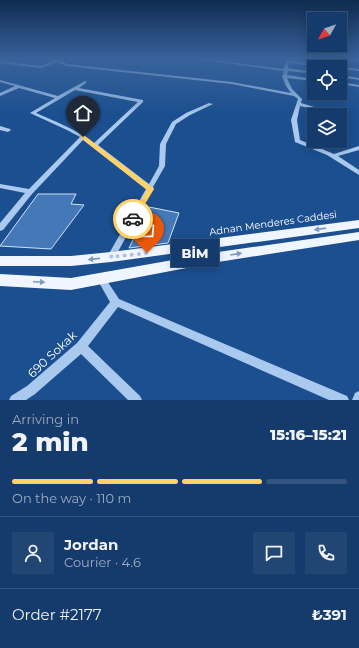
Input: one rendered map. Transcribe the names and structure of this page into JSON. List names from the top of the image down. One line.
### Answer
{"streets":{"main road":["Adnan Menderes Caddesi"],"street":["690 Sokak"]},"places":["BİM"],"north":"bottom left","page":{"bubble":"BİM","heading":["2 min","Arriving in","15:16–15:21"],"panel":["Jordan","Courier · 4.6","Order #2177","₺391"],"bar":"On the way · 110 m"}}
